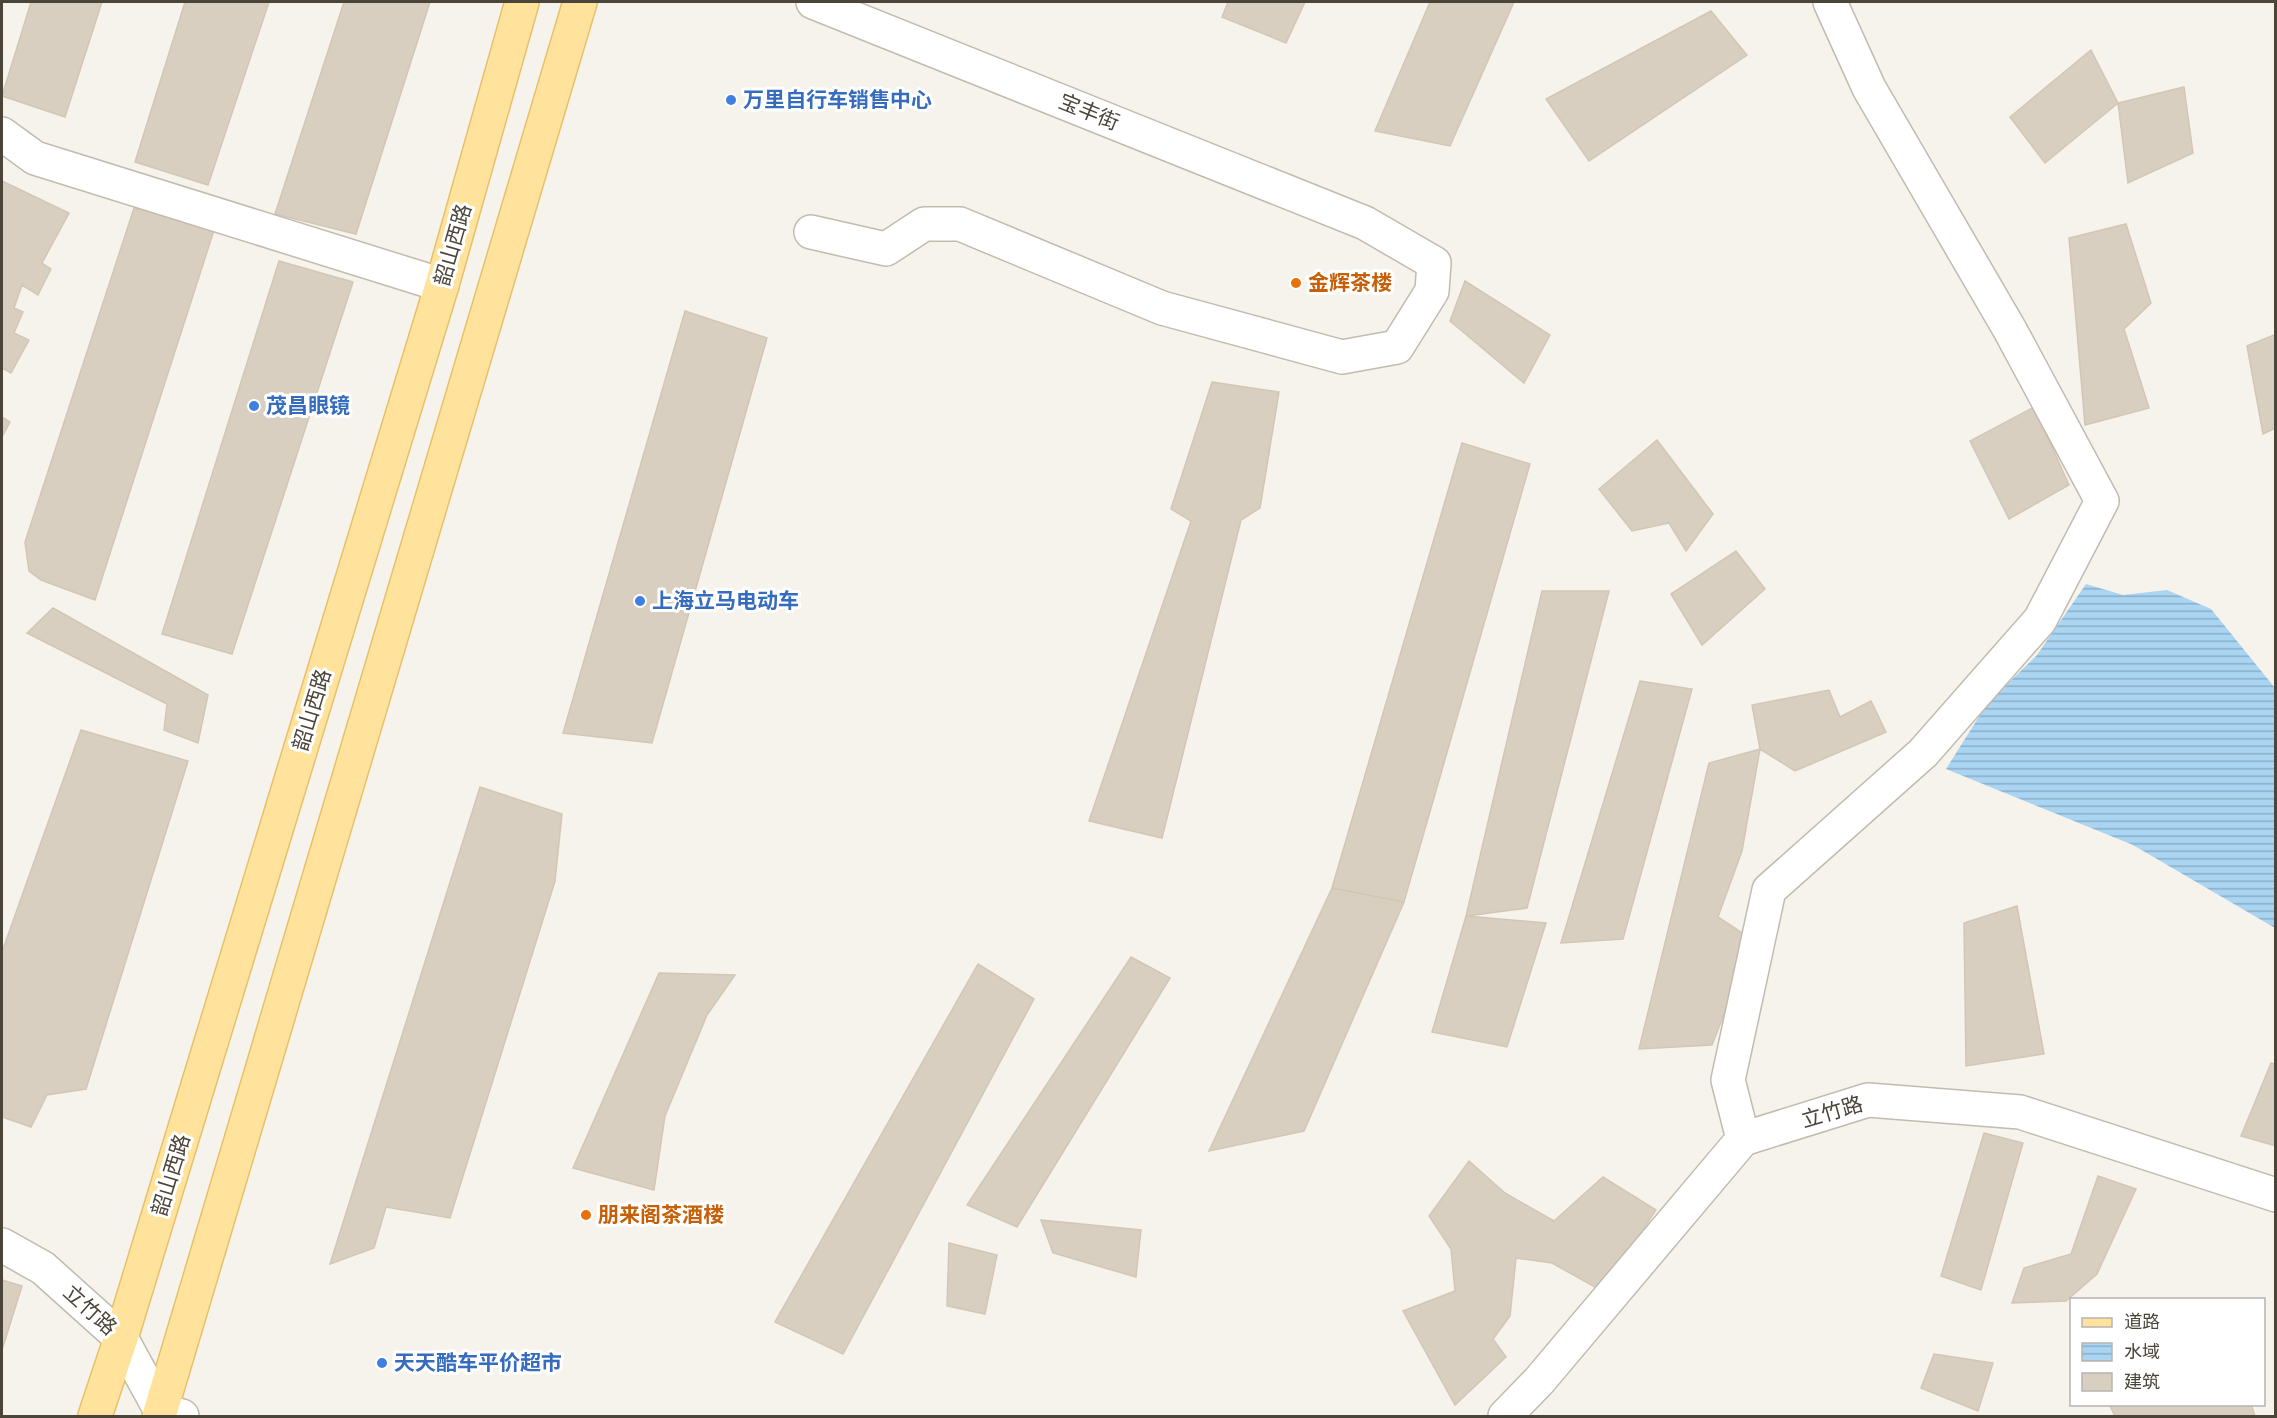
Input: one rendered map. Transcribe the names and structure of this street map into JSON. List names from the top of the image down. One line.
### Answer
{"streets":{"main road":["韶山西路"],"street":["宝丰街","立竹路"]},"crossings":[["韶山西路","立竹路"]],"places":["万里自行车销售中心","金辉茶楼","茂昌眼镜","上海立马电动车","朋来阁茶酒楼","天天酷车平价超市"],"legend":["道路","水域","建筑"]}
